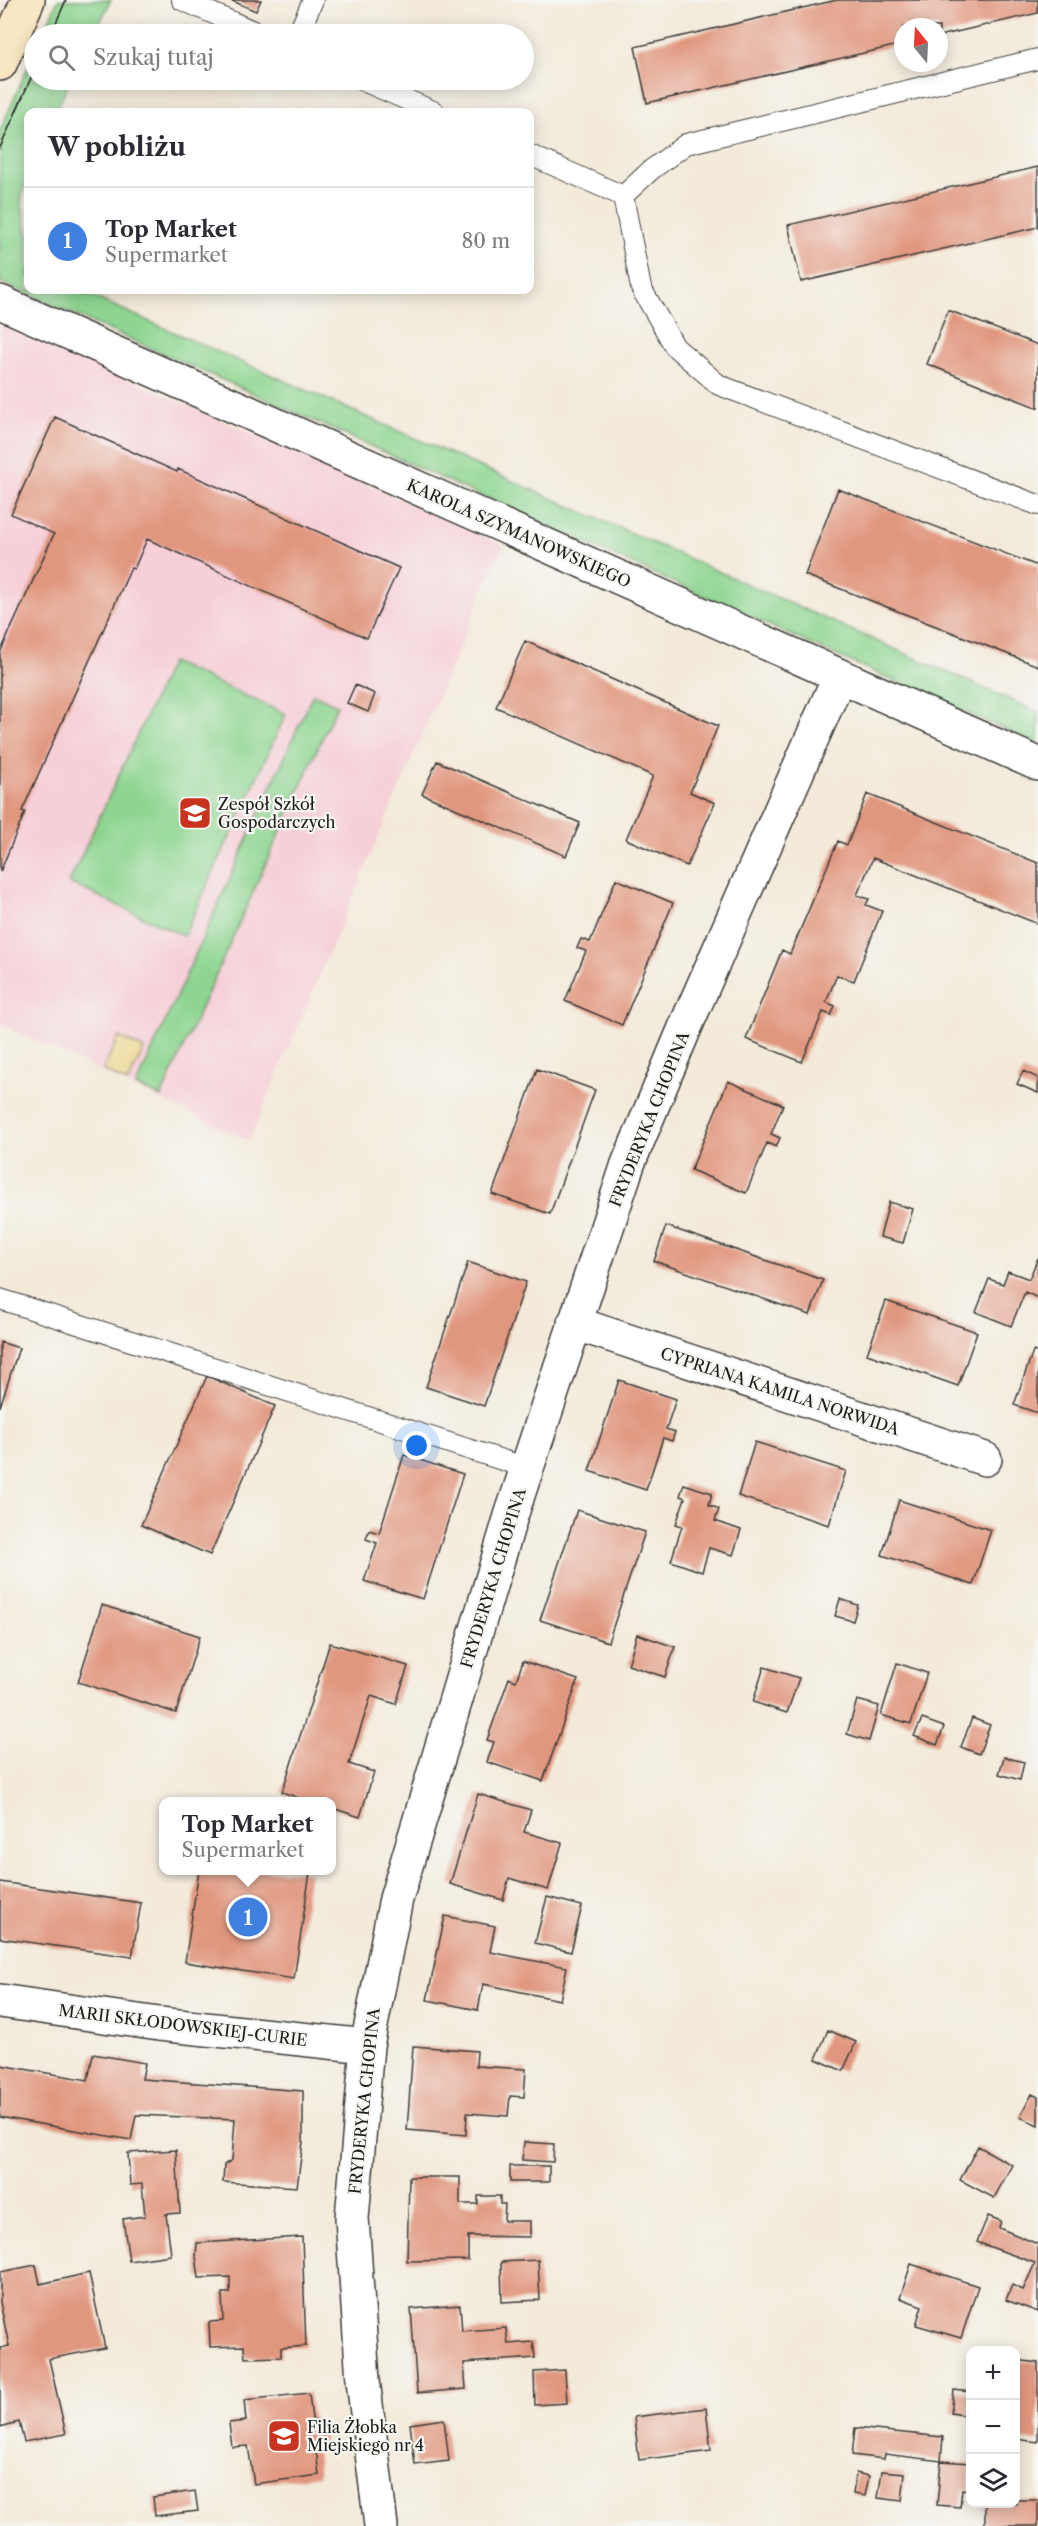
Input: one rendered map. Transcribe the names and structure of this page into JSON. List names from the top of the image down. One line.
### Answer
{"streets":{"street":["KAROLA SZYMANOWSKIEGO","FRYDERYKA CHOPINA","CYPRIANA KAMILA NORWIDA","MARII SKŁODOWSKIEJ-CURIE"]},"crossings":[["KAROLA SZYMANOWSKIEGO","FRYDERYKA CHOPINA"],["FRYDERYKA CHOPINA","CYPRIANA KAMILA NORWIDA"],["FRYDERYKA CHOPINA","MARII SKŁODOWSKIEJ-CURIE"]],"places":{"school or university":["Zespół Szkół Gospodarczych","Filia Żłobka Miejskiego nr 4"]},"north":"top","page":{"search":"Szukaj tutaj","heading":"W pobliżu","list":[{"mark":"1","name":"Top Market","note":"Supermarket","value":"80 m"}],"popup":["Top Market","Supermarket"],"pins":"1","map_buttons":["+","−"]}}
